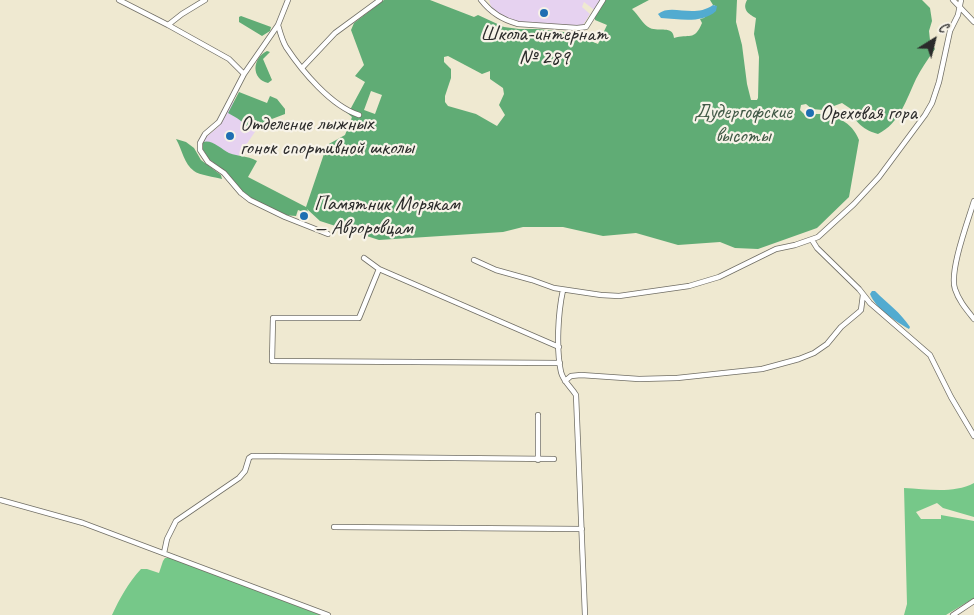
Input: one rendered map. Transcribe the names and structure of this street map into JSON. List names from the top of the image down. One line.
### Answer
{"parks":["Дудергофские высоты"],"places":["Школа-интернат № 289","Ореховая гора","Отделение лыжных гонок спортивной школы","Памятник Морякам — Авроровцам"],"north":"top right"}
